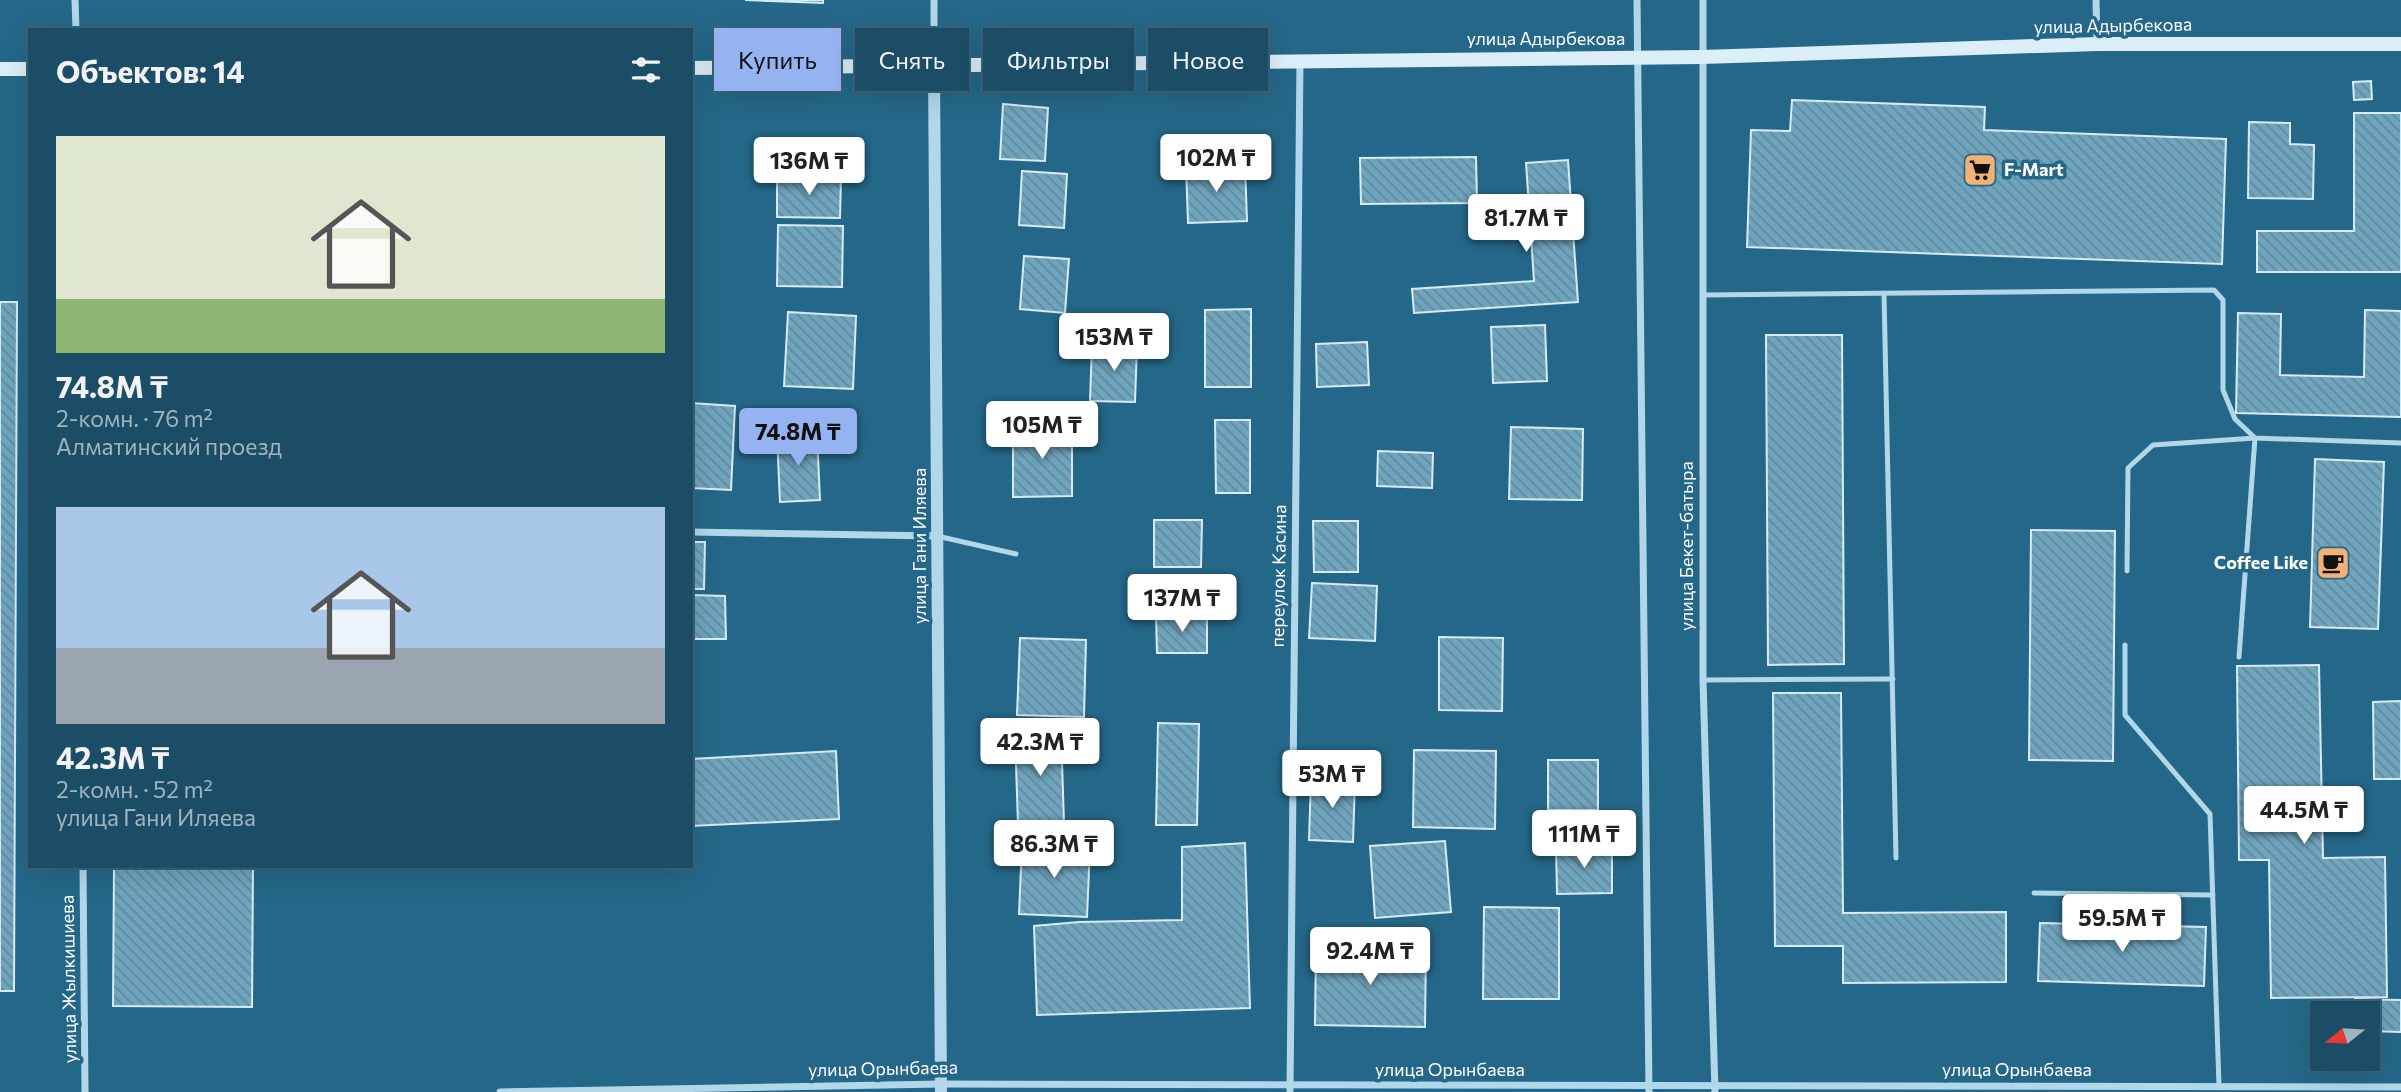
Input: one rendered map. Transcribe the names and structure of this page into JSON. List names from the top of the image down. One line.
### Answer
{"streets":{"main road":["улица Адырбекова"],"street":["улица Гани Иляева","улица Бекет-батыра","переулок Касина","улица Жылкишиева","улица Орынбаева"]},"crossings":[["улица Адырбекова","улица Бекет-батыра"],["улица Адырбекова","переулок Касина"],["улица Гани Иляева","улица Орынбаева"],["улица Бекет-батыра","улица Орынбаева"],["переулок Касина","улица Орынбаева"]],"places":{"supermarket":["F-Mart"],"cafe":["Coffee Like"]},"north":"left","page":{"chip":["Купить","Снять","Фильтры","Новое"],"heading":"Объектов: 14","list":[{"name":"74.8M ₸","note":"2-комн. · 76 m² · Алматинский проезд"},{"name":"42.3M ₸","note":"2-комн. · 52 m² · улица Гани Иляева"}],"price":["102M ₸","136M ₸","81.7M ₸","153M ₸","105M ₸","74.8M ₸","137M ₸","42.3M ₸","53M ₸","44.5M ₸","111M ₸","86.3M ₸","59.5M ₸","92.4M ₸"]}}
